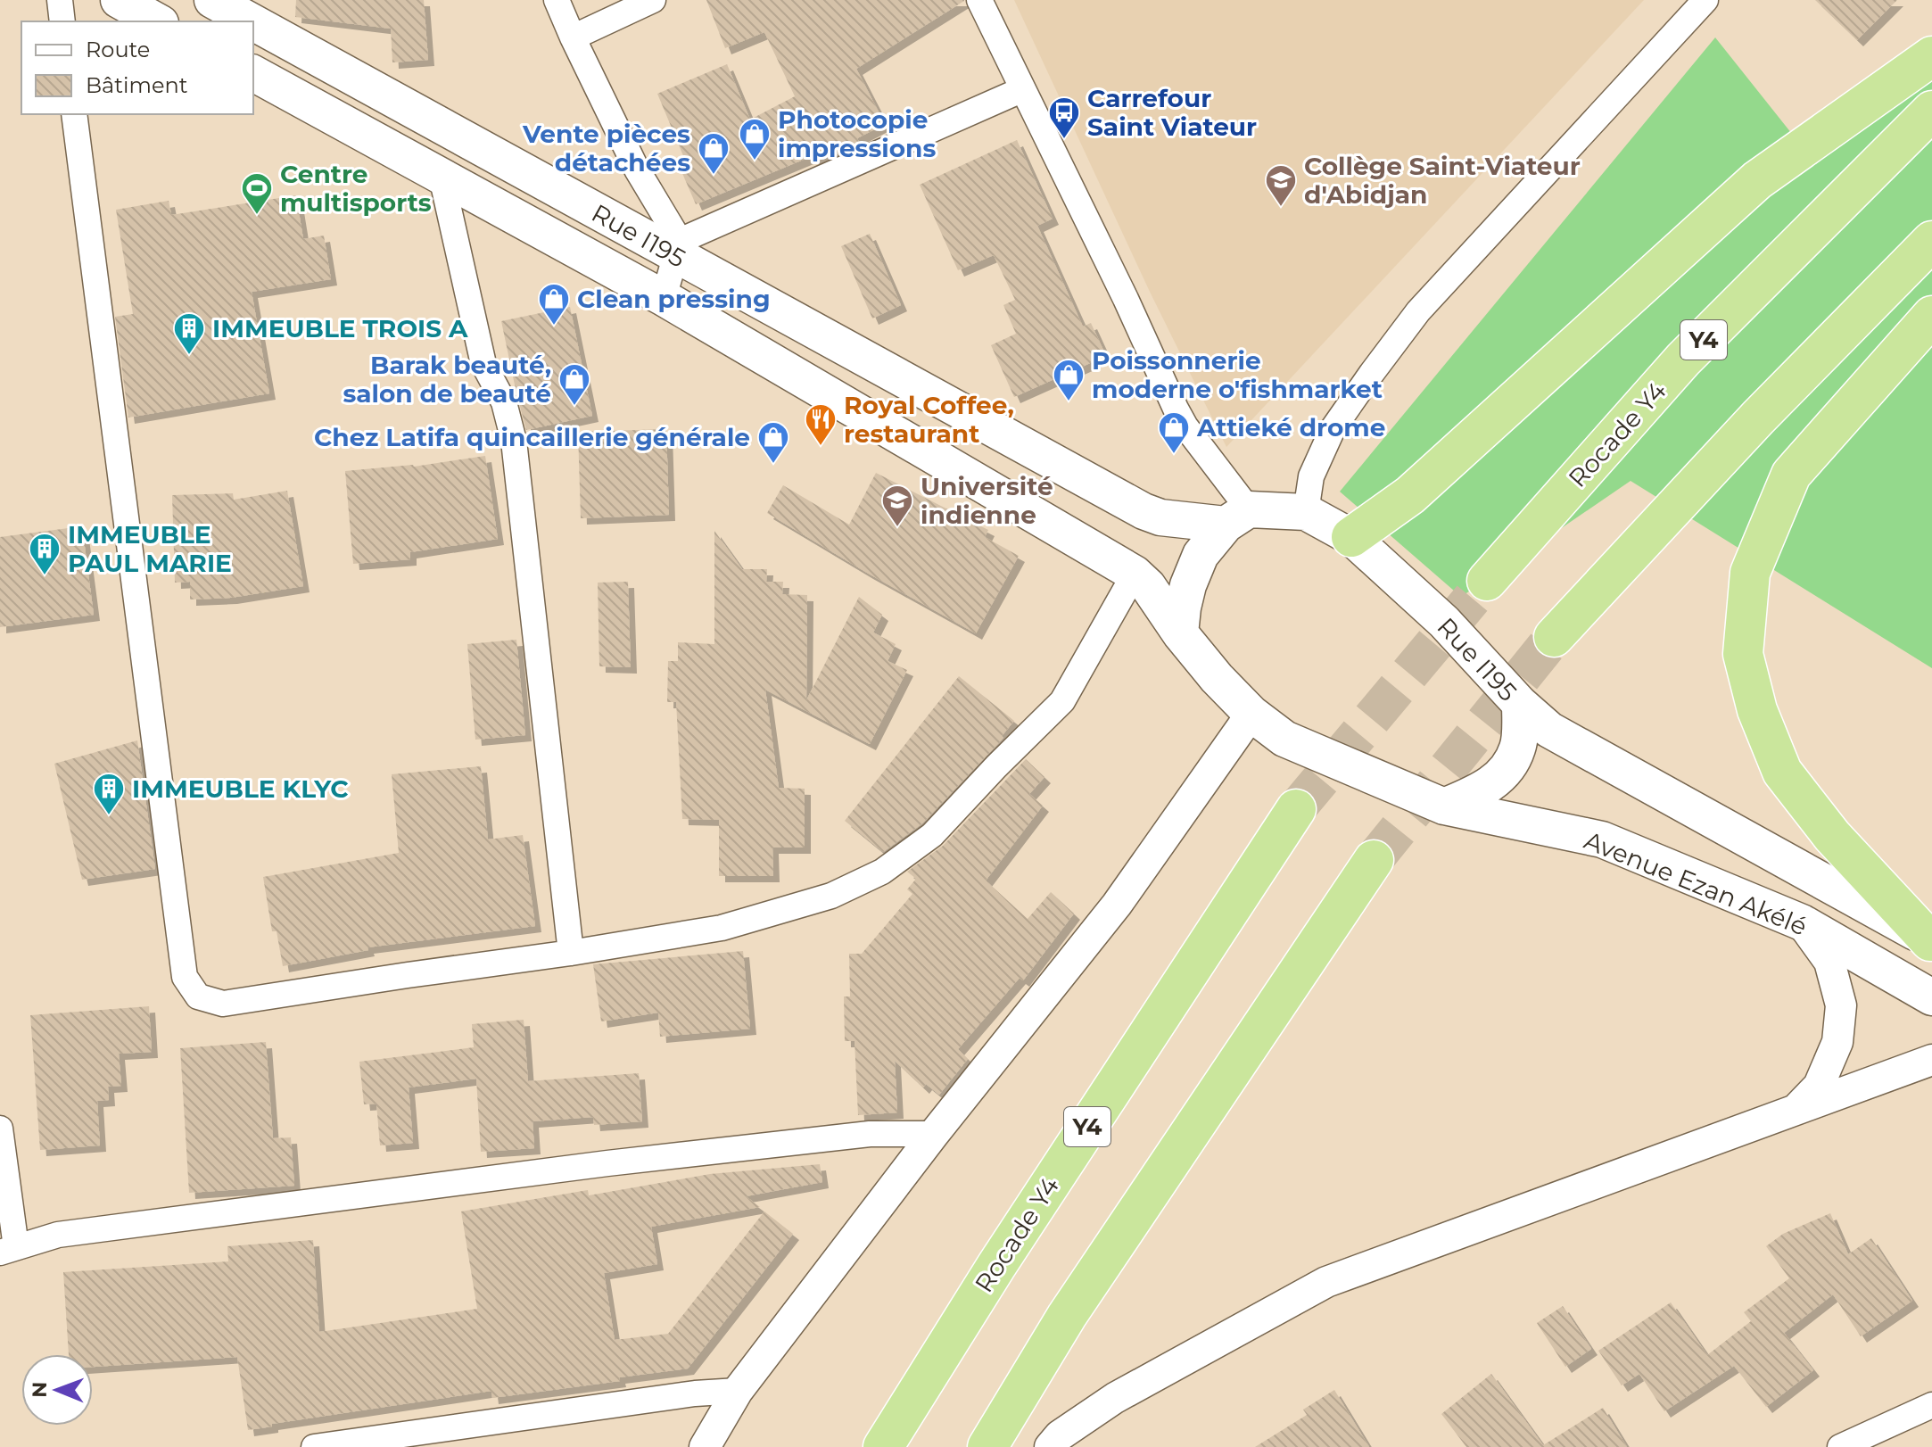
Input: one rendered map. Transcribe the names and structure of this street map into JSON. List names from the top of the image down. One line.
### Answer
{"streets":{"highway":["Y4","Rocade Y4"],"main road":["Rue I195","Avenue Ezan Akélé"]},"crossings":[["Rue I195","Avenue Ezan Akélé"]],"places":{"bus stop":["Carrefour Saint Viateur"],"shop":["Photocopie impressions","Vente pièces détachées","Clean pressing","Poissonnerie moderne o'fishmarket","Barak beauté, salon de beauté","Attieké drome","Chez Latifa quincaillerie générale"],"school or university":["Collège Saint-Viateur d'Abidjan","Université indienne"],"sports":["Centre multisports"],"building":["IMMEUBLE TROIS A","IMMEUBLE PAUL MARIE","IMMEUBLE KLYC"],"restaurant":["Royal Coffee, restaurant"]},"legend":["Route","Bâtiment"],"north":"left"}
